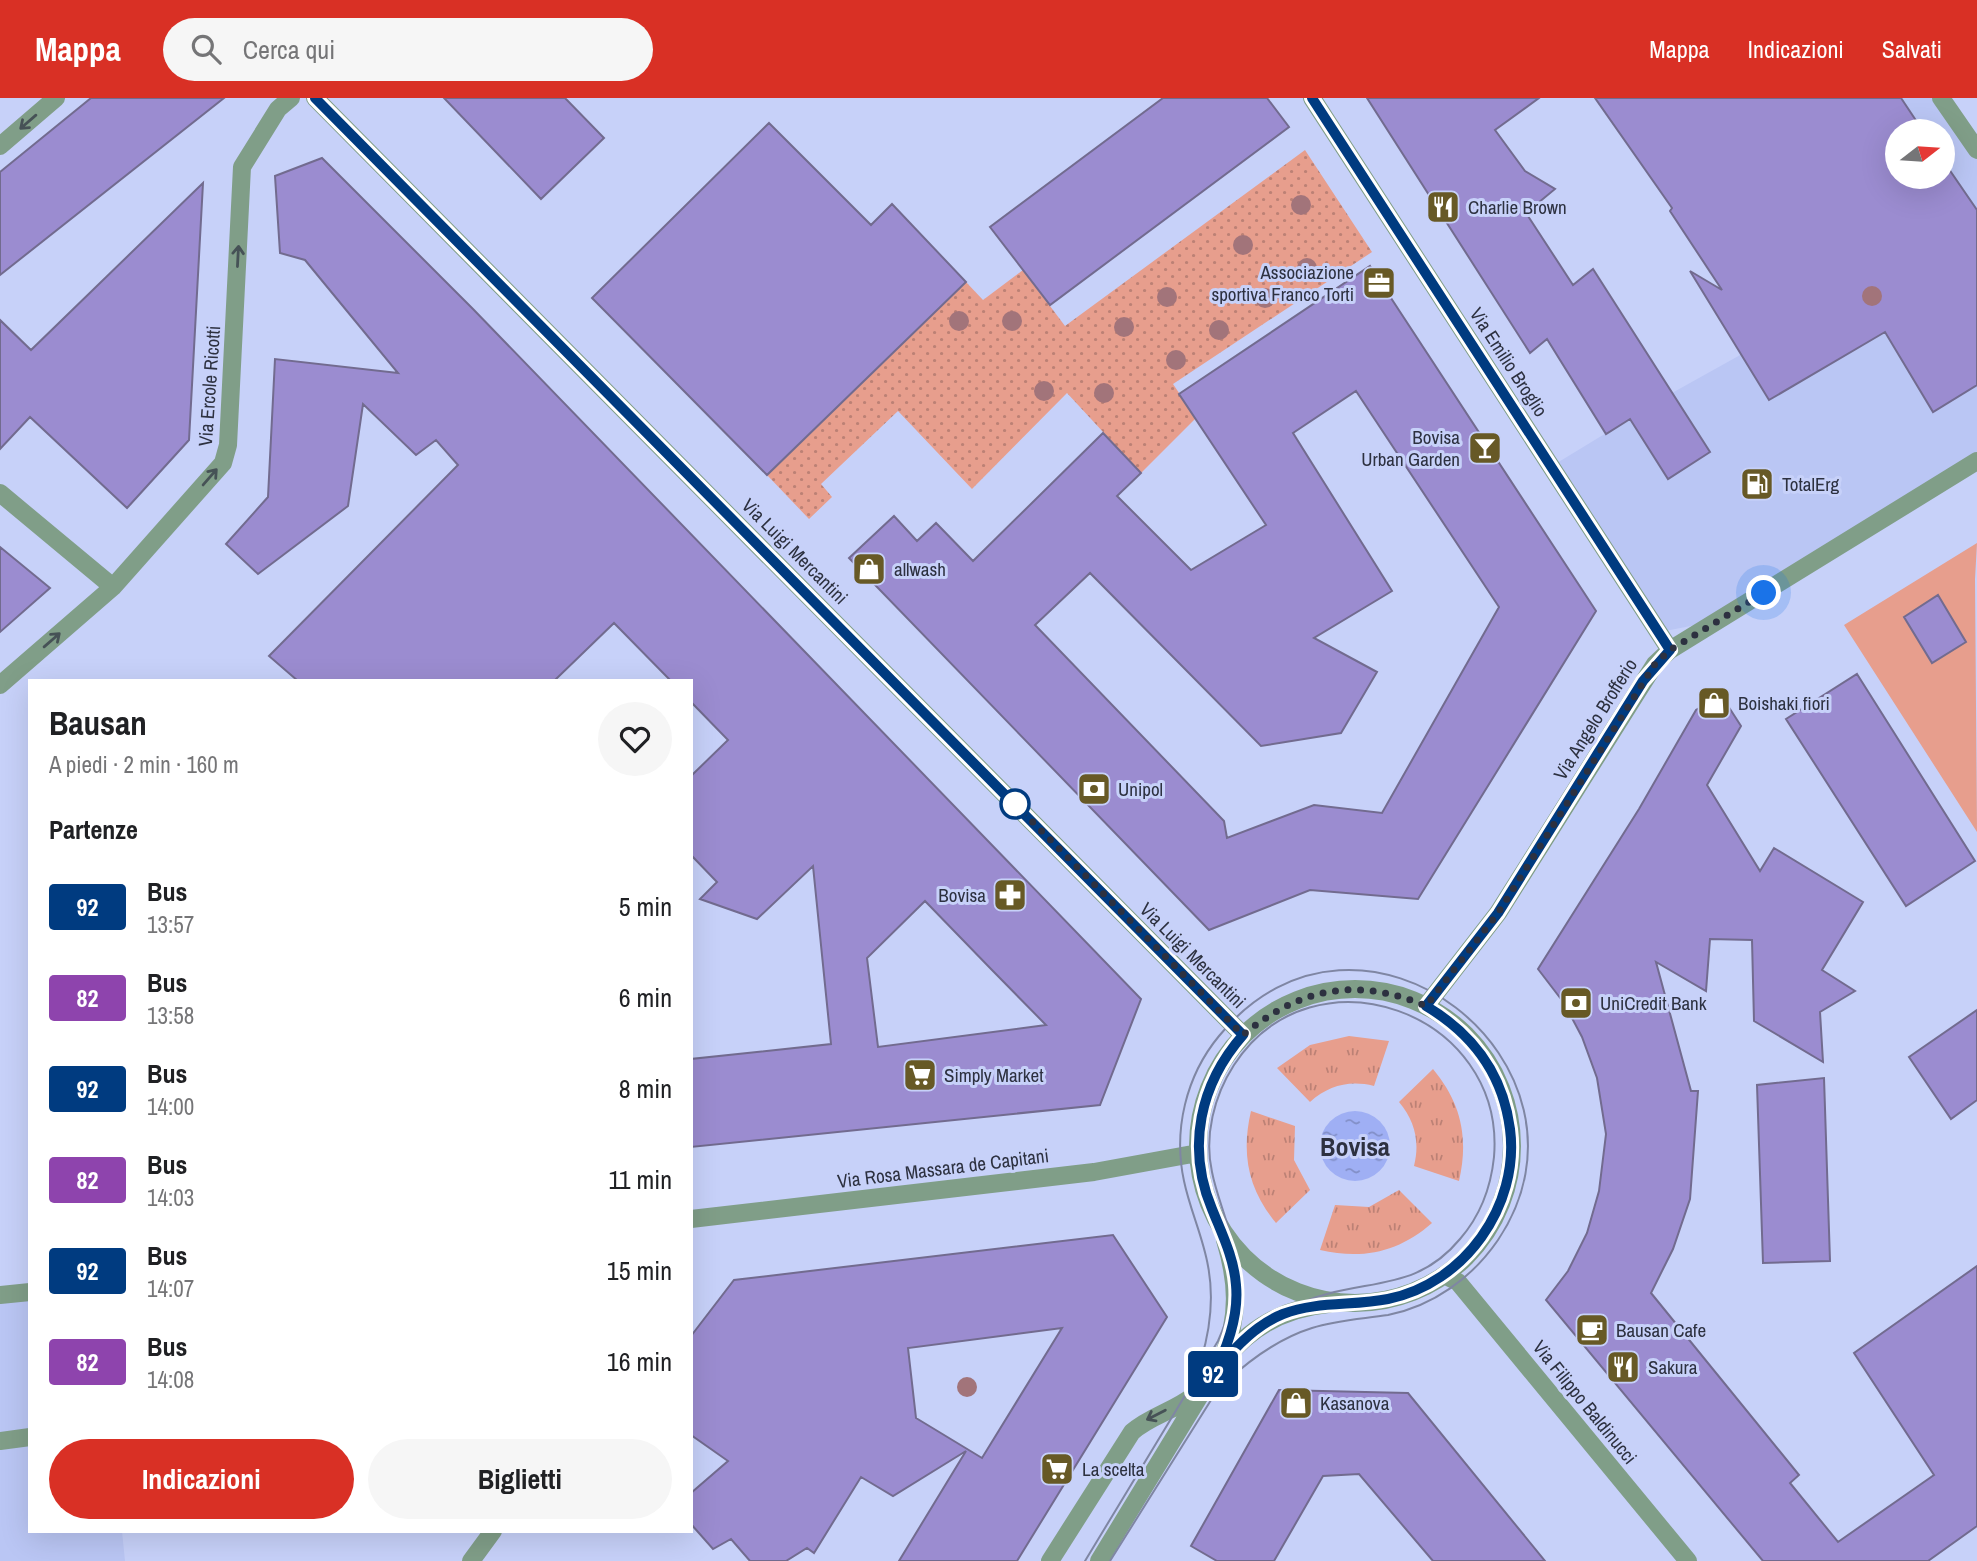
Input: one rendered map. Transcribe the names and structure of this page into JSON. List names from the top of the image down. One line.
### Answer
{"streets":{"street":["Via Emilio Broglio","Via Ercole Ricotti","Via Luigi Mercantini","Via Angelo Brofferio","Via Rosa Massara de Capitani","Via Filippo Baldinucci"]},"crossings":[["Via Emilio Broglio","Via Angelo Brofferio"]],"one_way":["Via Ercole Ricotti"],"districts":["Bovisa"],"places":{"restaurant":["Charlie Brown","Sakura"],"office":["Associazione sportiva Franco Torti"],"bar":["Bovisa Urban Garden"],"fuel station":["TotalErg"],"shop":["allwash","Boishaki fiori","Kasanova"],"bank":["Unipol","UniCredit Bank"],"pharmacy":["Bovisa"],"supermarket":["Simply Market","La scelta"],"cafe":["Bausan Cafe"]},"lines":["bus line 92"],"north":"right","page":{"header":"Mappa","search":"Cerca qui","nav":["Mappa","Indicazioni","Salvati"],"on_map":"92","heading":[["Bausan","A piedi · 2 min · 160 m"],"Partenze"],"list":[{"mark":"92","name":"Bus","note":"13:57","value":"5 min"},{"mark":"82","name":"Bus","note":"13:58","value":"6 min"},{"mark":"92","name":"Bus","note":"14:00","value":"8 min"},{"mark":"82","name":"Bus","note":"14:03","value":"11 min"},{"mark":"92","name":"Bus","note":"14:07","value":"15 min"},{"mark":"82","name":"Bus","note":"14:08","value":"16 min"}],"buttons":["Indicazioni","Biglietti"]}}
